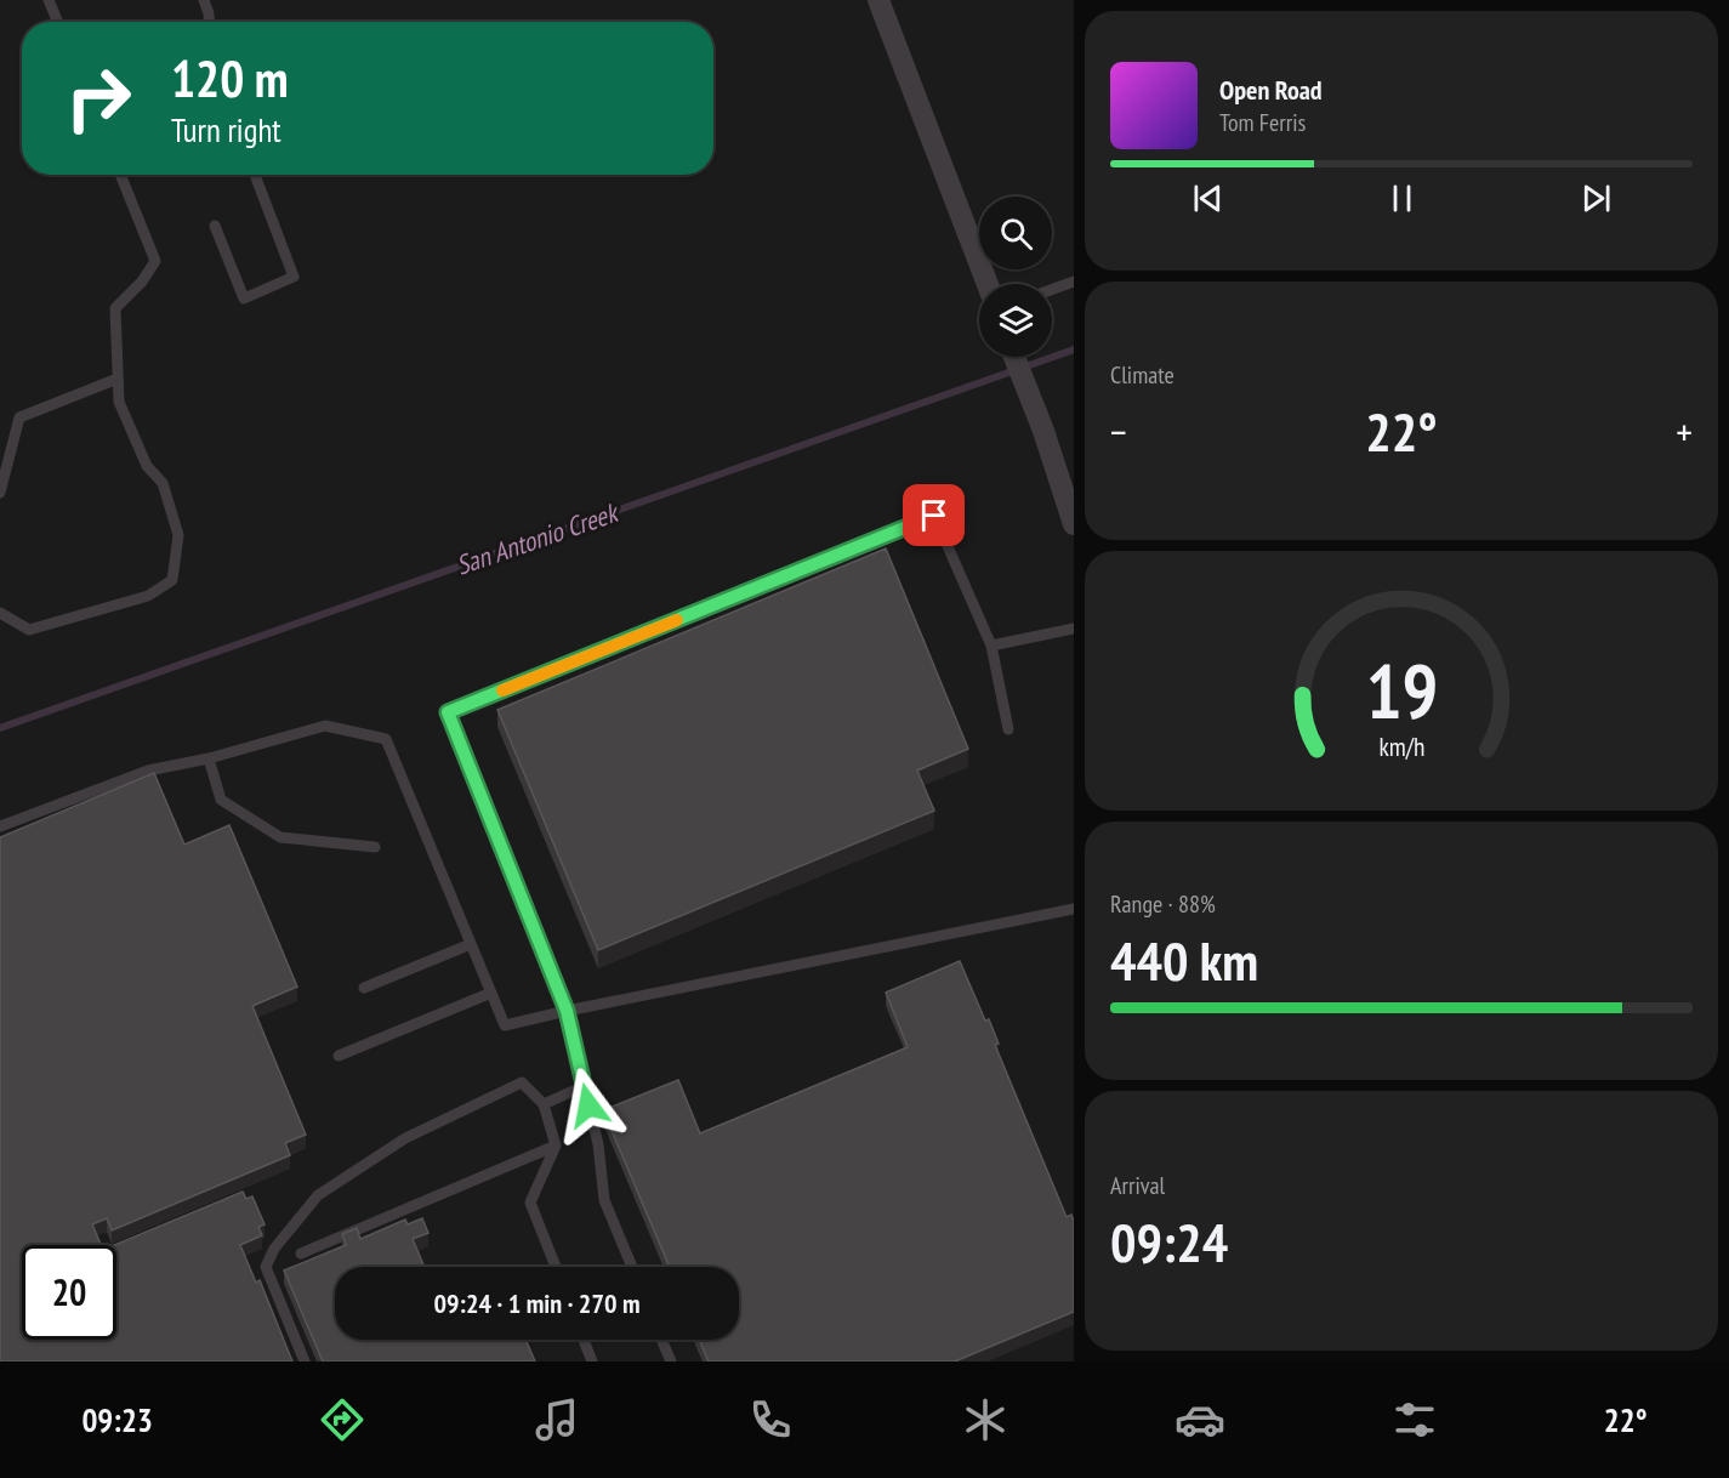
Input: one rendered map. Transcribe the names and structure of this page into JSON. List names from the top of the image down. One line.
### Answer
{"water":["San Antonio Creek"],"page":{"turn":["120 m","Turn right"],"song":["Open Road","Tom Ferris"],"tile":["Climate",["Range · 88%","440 km"],["Arrival","09:24"]],"heat":["−","22°","+"],"limit":"20","trip":"09:24 · 1 min · 270 m","tabs":["09:23","22°"],"gauge":["19","km/h"]}}
